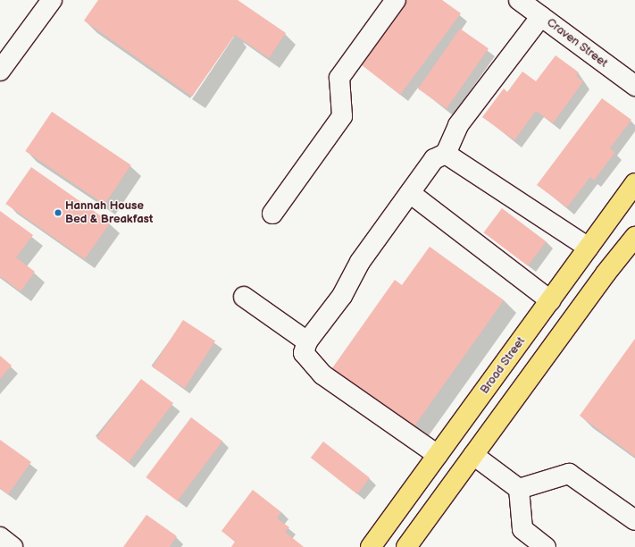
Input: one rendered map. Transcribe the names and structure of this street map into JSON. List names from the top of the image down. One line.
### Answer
{"streets":{"main road":["Broad Street"],"street":["Craven Street"]},"places":["Hannah House Bed & Breakfast"]}
